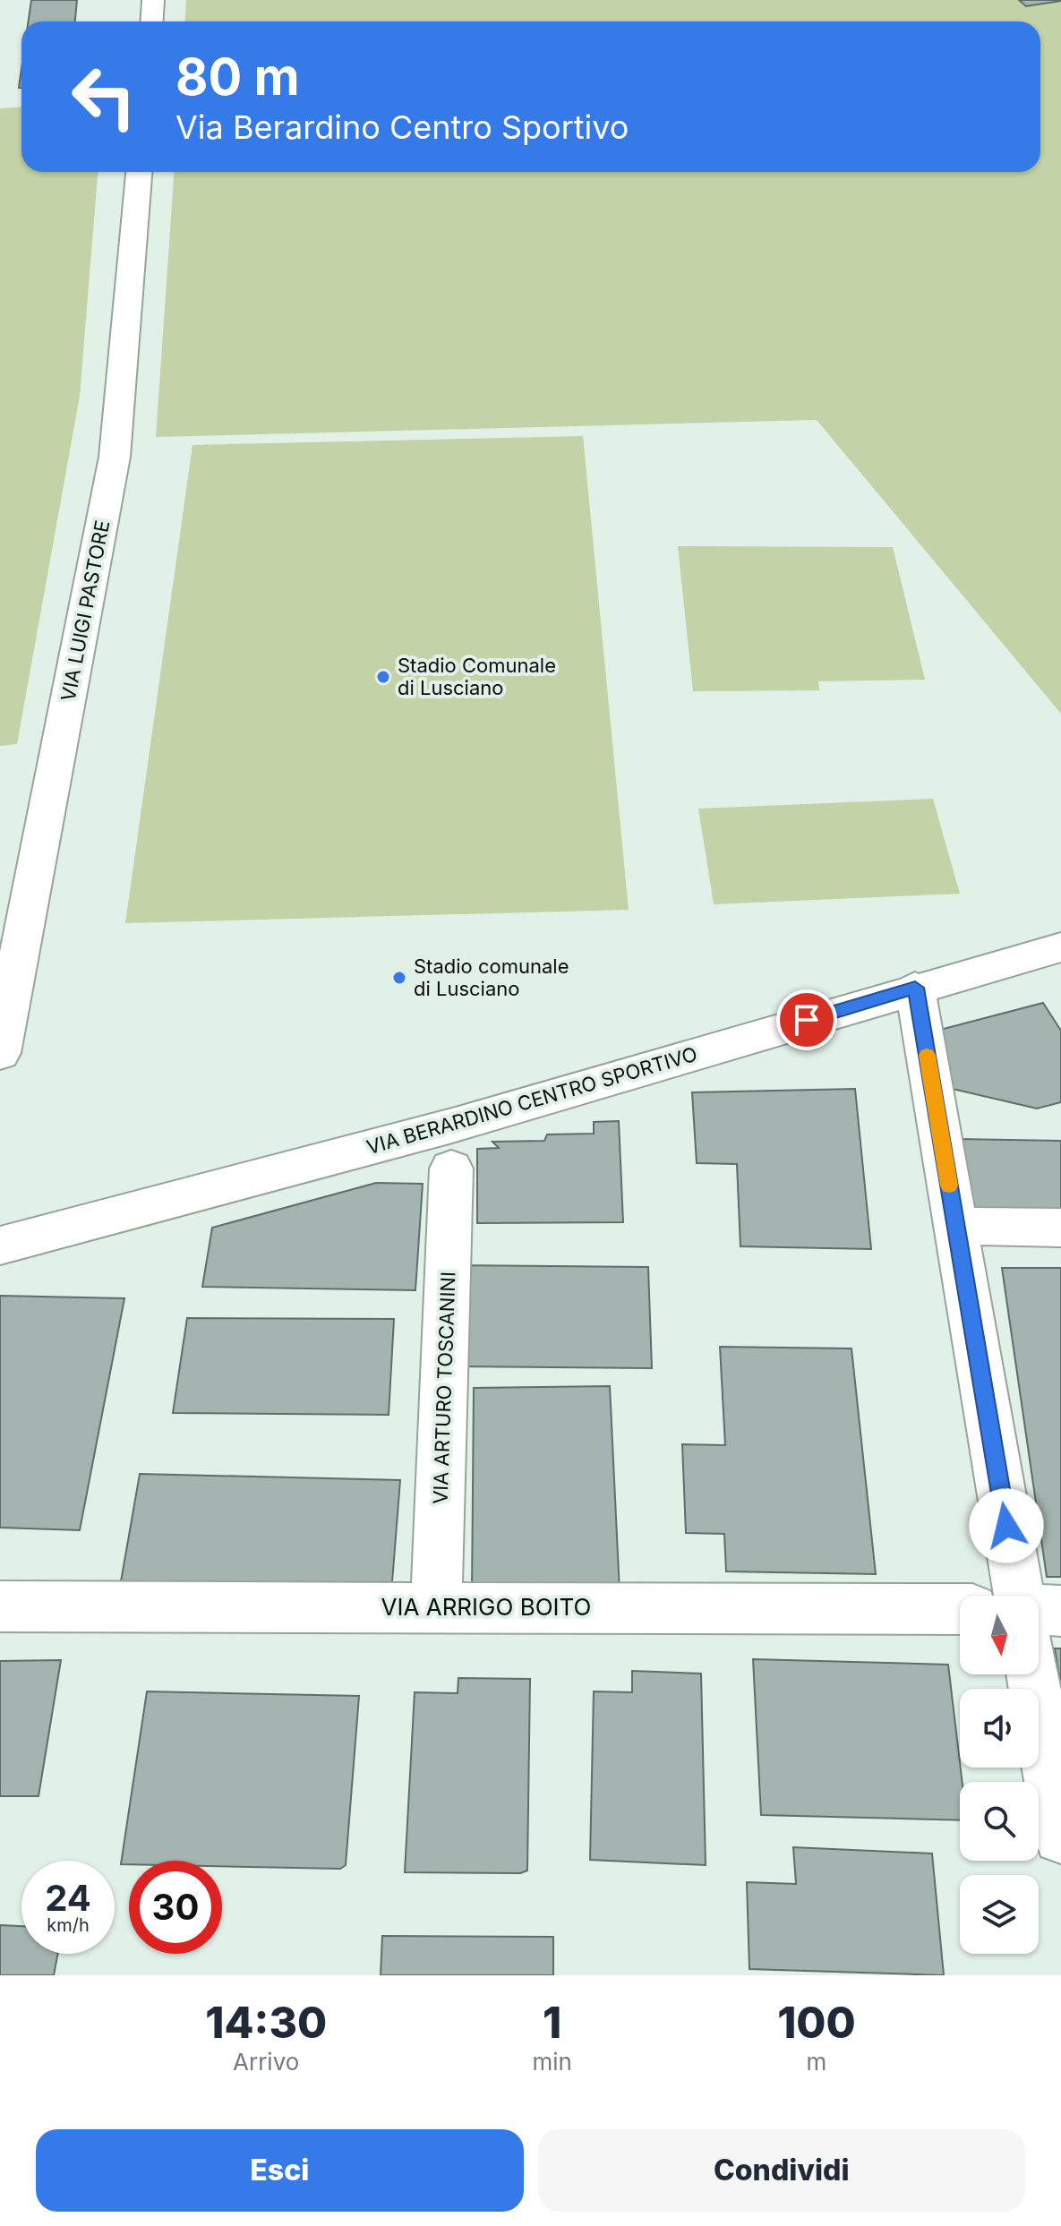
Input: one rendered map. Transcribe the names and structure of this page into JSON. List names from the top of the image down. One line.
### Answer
{"streets":{"street":["VIA LUIGI PASTORE","VIA BERARDINO CENTRO SPORTIVO","VIA ARTURO TOSCANINI","VIA ARRIGO BOITO"]},"crossings":[["VIA ARTURO TOSCANINI","VIA ARRIGO BOITO"]],"places":["Stadio Comunale di Lusciano","Stadio comunale di Lusciano"],"north":"bottom","page":{"turn":["80 m","Via Berardino Centro Sportivo"],"speed":"24 km/h","limit":"30","eta":["14:30","Arrivo","1","min","100","m"],"buttons":["Esci","Condividi"]}}
